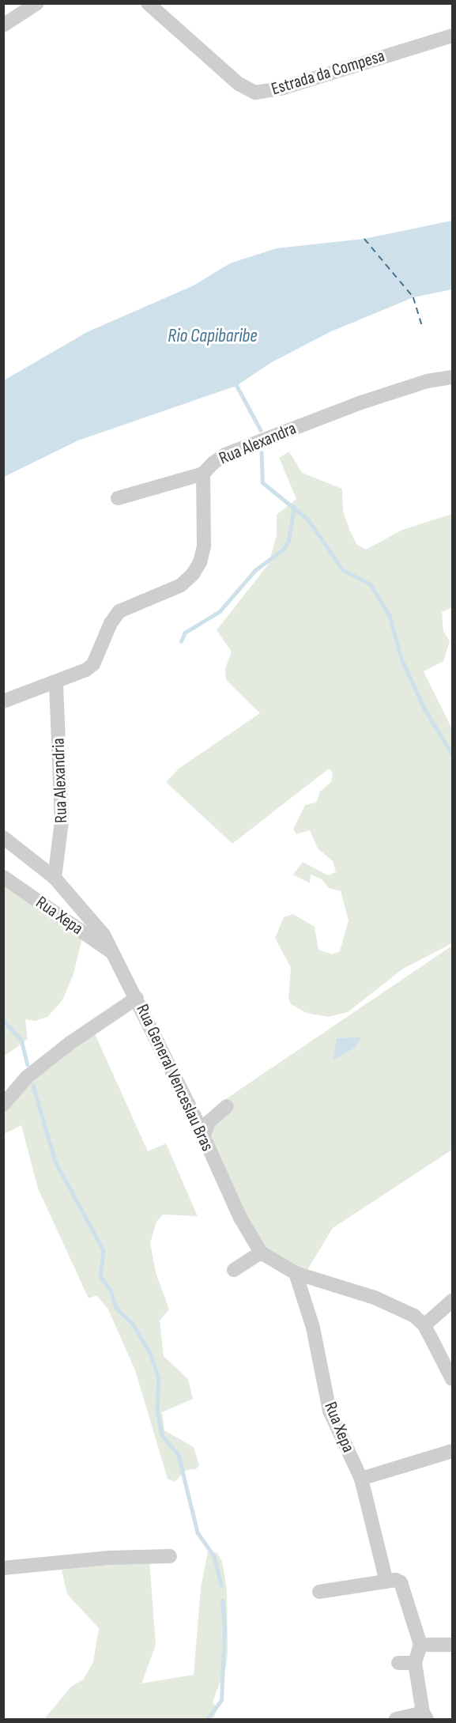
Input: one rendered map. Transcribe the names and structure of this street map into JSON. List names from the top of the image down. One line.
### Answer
{"streets":{"street":["Estrada da Compesa","Rua Alexandra","Rua Alexandria","Rua Xepa","Rua General Venceslau Bras"]},"crossings":[["Rua Alexandra","Rua Alexandria"],["Rua Alexandria","Rua General Venceslau Bras"],["Rua Xepa","Rua General Venceslau Bras"]],"water":["Rio Capibaribe"]}
